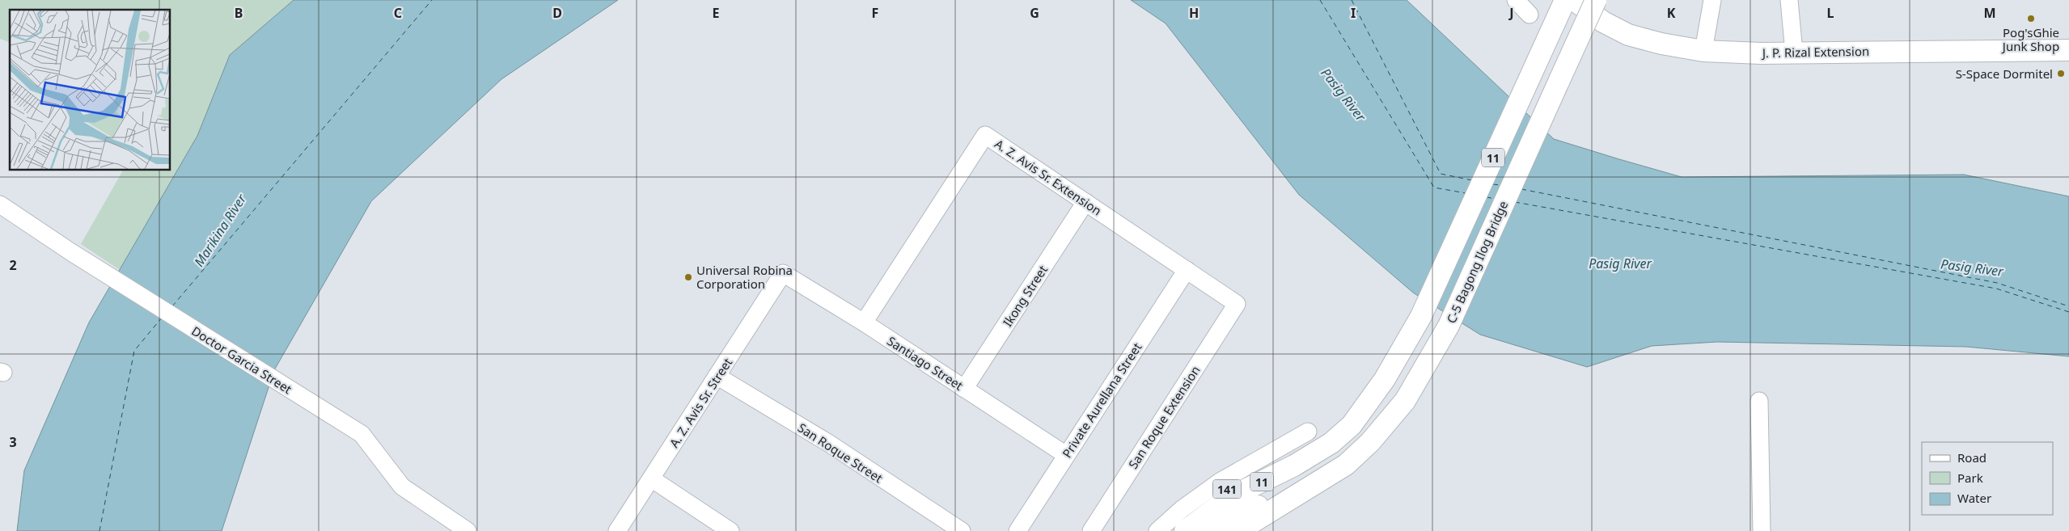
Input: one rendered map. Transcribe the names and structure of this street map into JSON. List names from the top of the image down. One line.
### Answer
{"streets":{"main road":["J. P. Rizal Extension","11","C-5 Bagong Ilog Bridge","141"],"street":["A. Z. Avis Sr. Extension","Ikong Street","Doctor Garcia Street","Santiago Street","Private Aurellana Street","A. Z. Avis Sr. Street","San Roque Extension","San Roque Street"]},"crossings":[["11","C-5 Bagong Ilog Bridge"],["11","141"],["A. Z. Avis Sr. Extension","Ikong Street"],["A. Z. Avis Sr. Extension","Santiago Street"],["A. Z. Avis Sr. Extension","Private Aurellana Street"],["A. Z. Avis Sr. Extension","San Roque Extension"],["Ikong Street","Santiago Street"],["Santiago Street","Private Aurellana Street"],["Santiago Street","A. Z. Avis Sr. Street"],["A. Z. Avis Sr. Street","San Roque Street"]],"water":["Pasig River","Marikina River"],"places":["Pog'sGhie Junk Shop","S-Space Dormitel","Universal Robina Corporation"],"legend":["Road","Park","Water"],"grid":{"columns":["B","C","D","E","F","G","H","I","J","K","L","M"],"rows":["2","3"]}}
